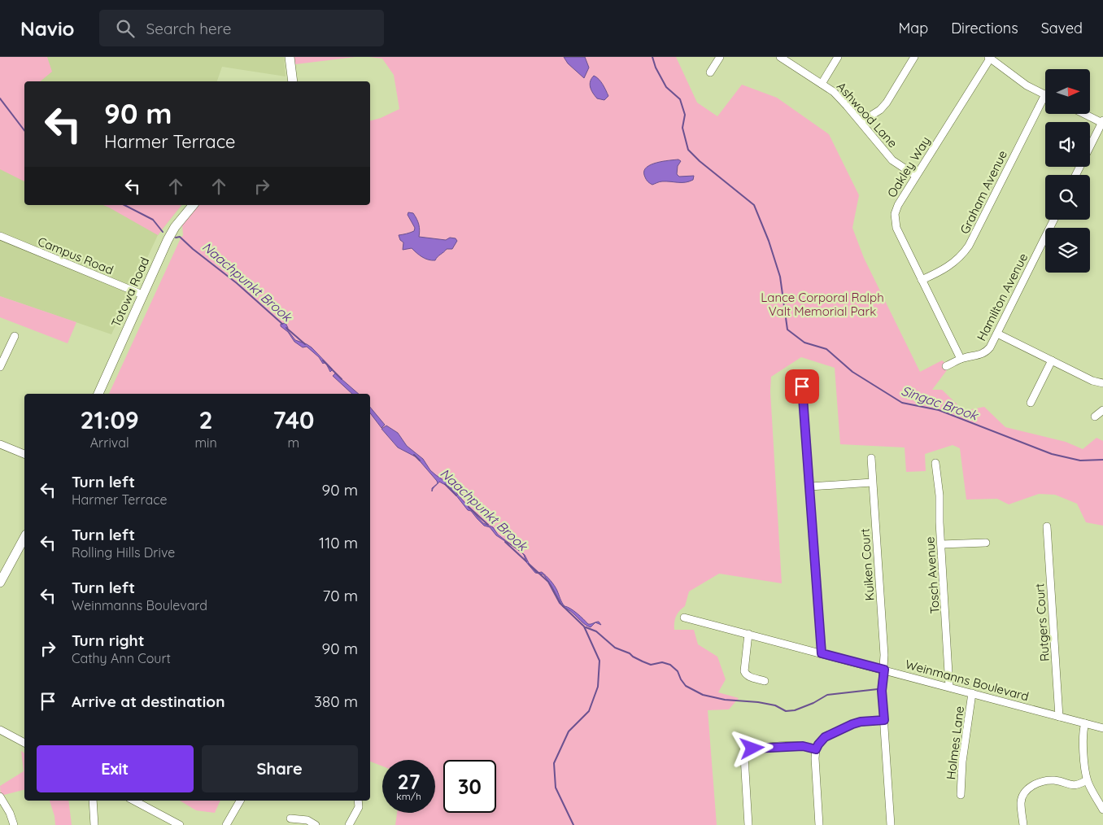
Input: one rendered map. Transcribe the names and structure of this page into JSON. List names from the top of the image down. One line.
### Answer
{"streets":{"main road":["Totowa Road"],"street":["Ashwood Lane","Oakley Way","Graham Avenue","Campus Road","Hamilton Avenue","Kuiken Court","Tosch Avenue","Rutgers Court","Weinmanns Boulevard","Holmes Lane"]},"crossings":[["Ashwood Lane","Oakley Way"],["Oakley Way","Graham Avenue"],["Oakley Way","Hamilton Avenue"],["Campus Road","Totowa Road"],["Kuiken Court","Weinmanns Boulevard"],["Tosch Avenue","Weinmanns Boulevard"],["Rutgers Court","Weinmanns Boulevard"],["Weinmanns Boulevard","Holmes Lane"]],"water":["Naachpunkt Brook","Singac Brook"],"parks":["Lance Corporal Ralph Valt Memorial Park"],"north":"right","page":{"header":"Navio","search":"Search here","nav":["Map","Directions","Saved"],"turn":["90 m","Harmer Terrace"],"eta":["21:09","Arrival","2","min","740","m"],"list":[{"name":"Turn left","note":"Harmer Terrace","value":"90 m"},{"name":"Turn left","note":"Rolling Hills Drive","value":"110 m"},{"name":"Turn left","note":"Weinmanns Boulevard","value":"70 m"},{"name":"Turn right","note":"Cathy Ann Court","value":"90 m"},{"name":"Arrive at destination","value":"380 m"}],"buttons":["Exit","Share"],"speed":"27 km/h","limit":"30"}}
